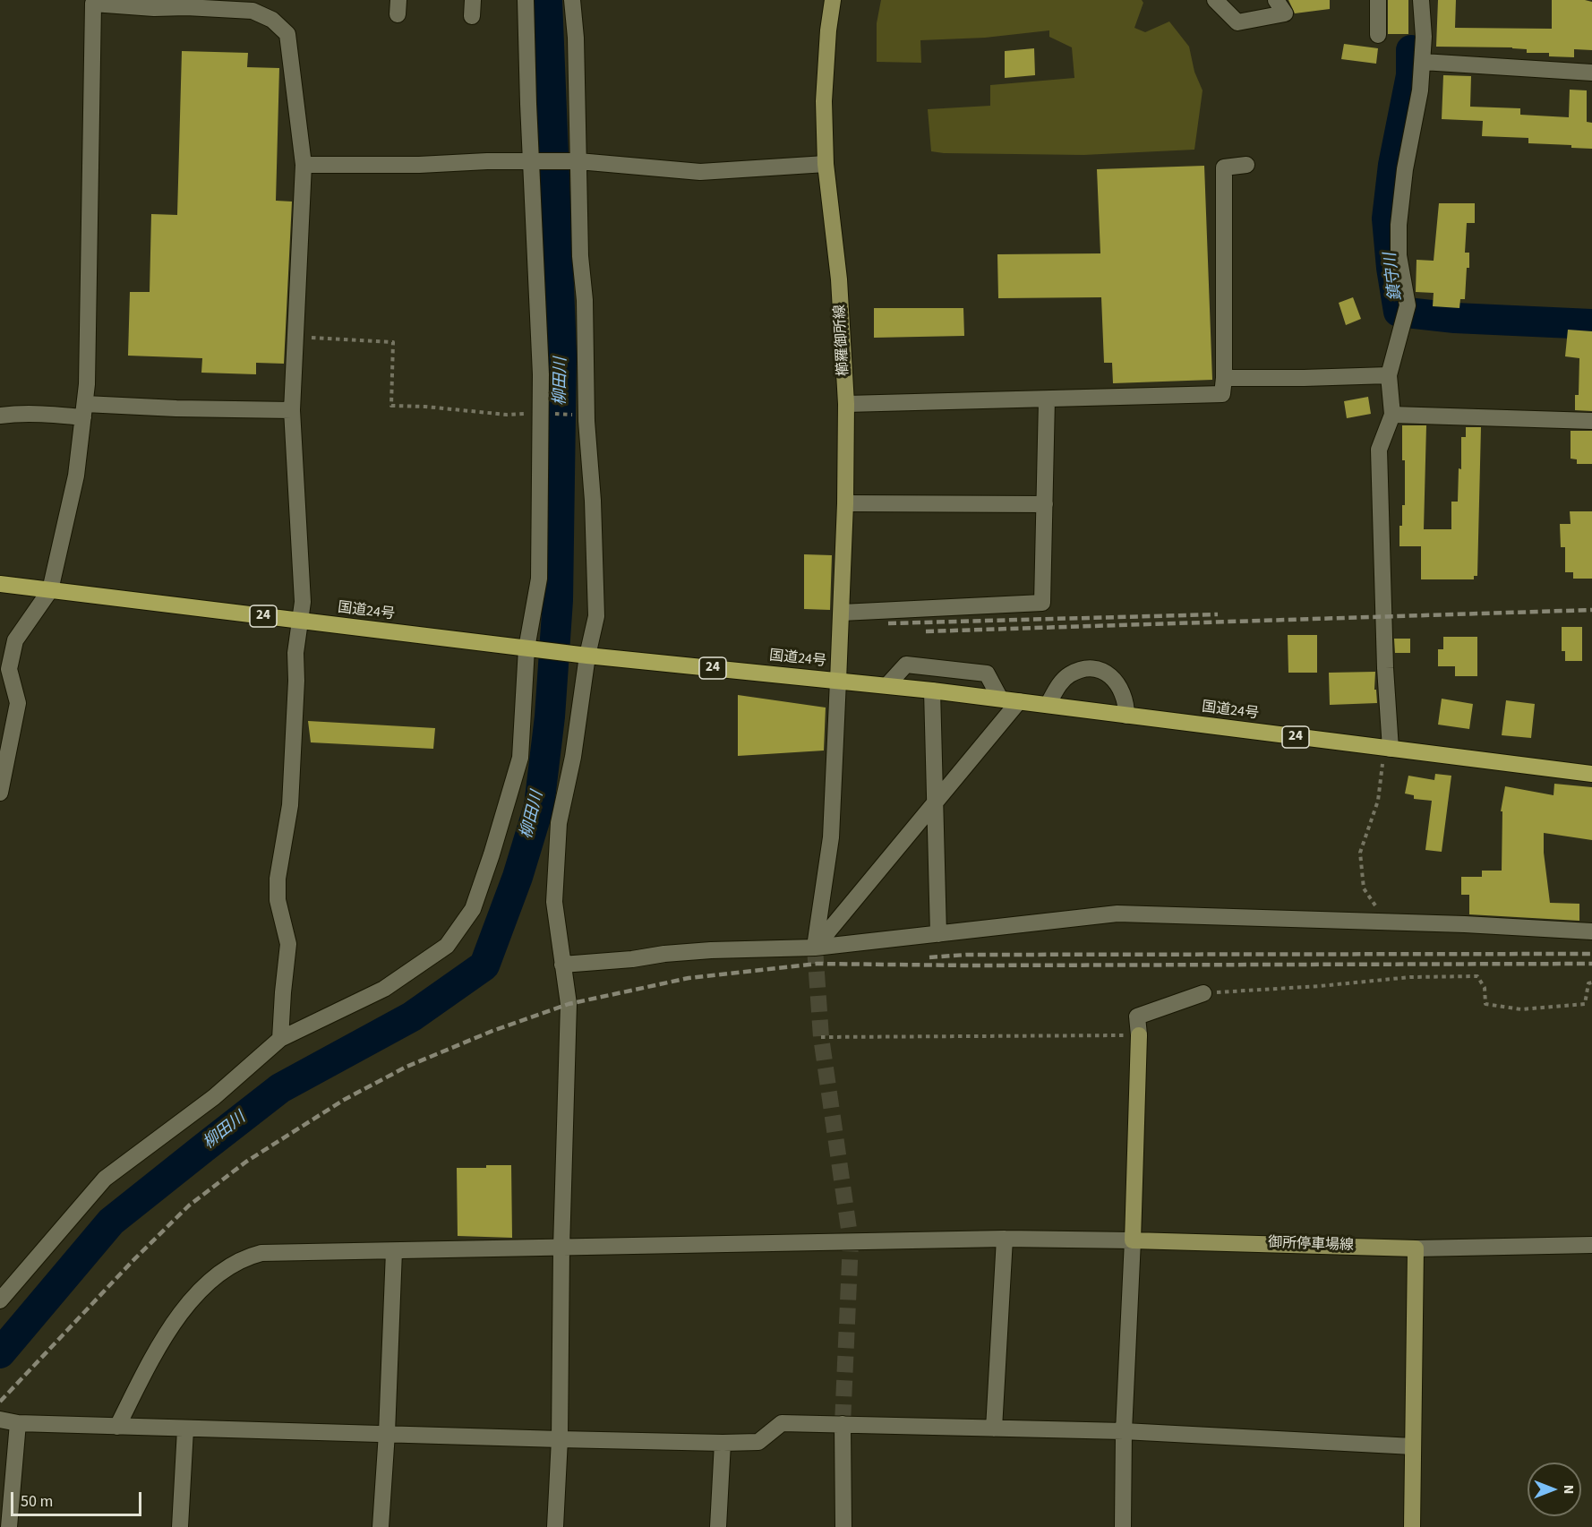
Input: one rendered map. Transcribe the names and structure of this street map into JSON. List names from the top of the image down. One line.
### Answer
{"streets":{"highway":["国道24号","24"],"main road":["櫛羅御所線","御所停車場線"]},"crossings":[["櫛羅御所線","国道24号"]],"water":["鎮守川","柳田川"],"scale_bar":"50 m","north":"right"}
